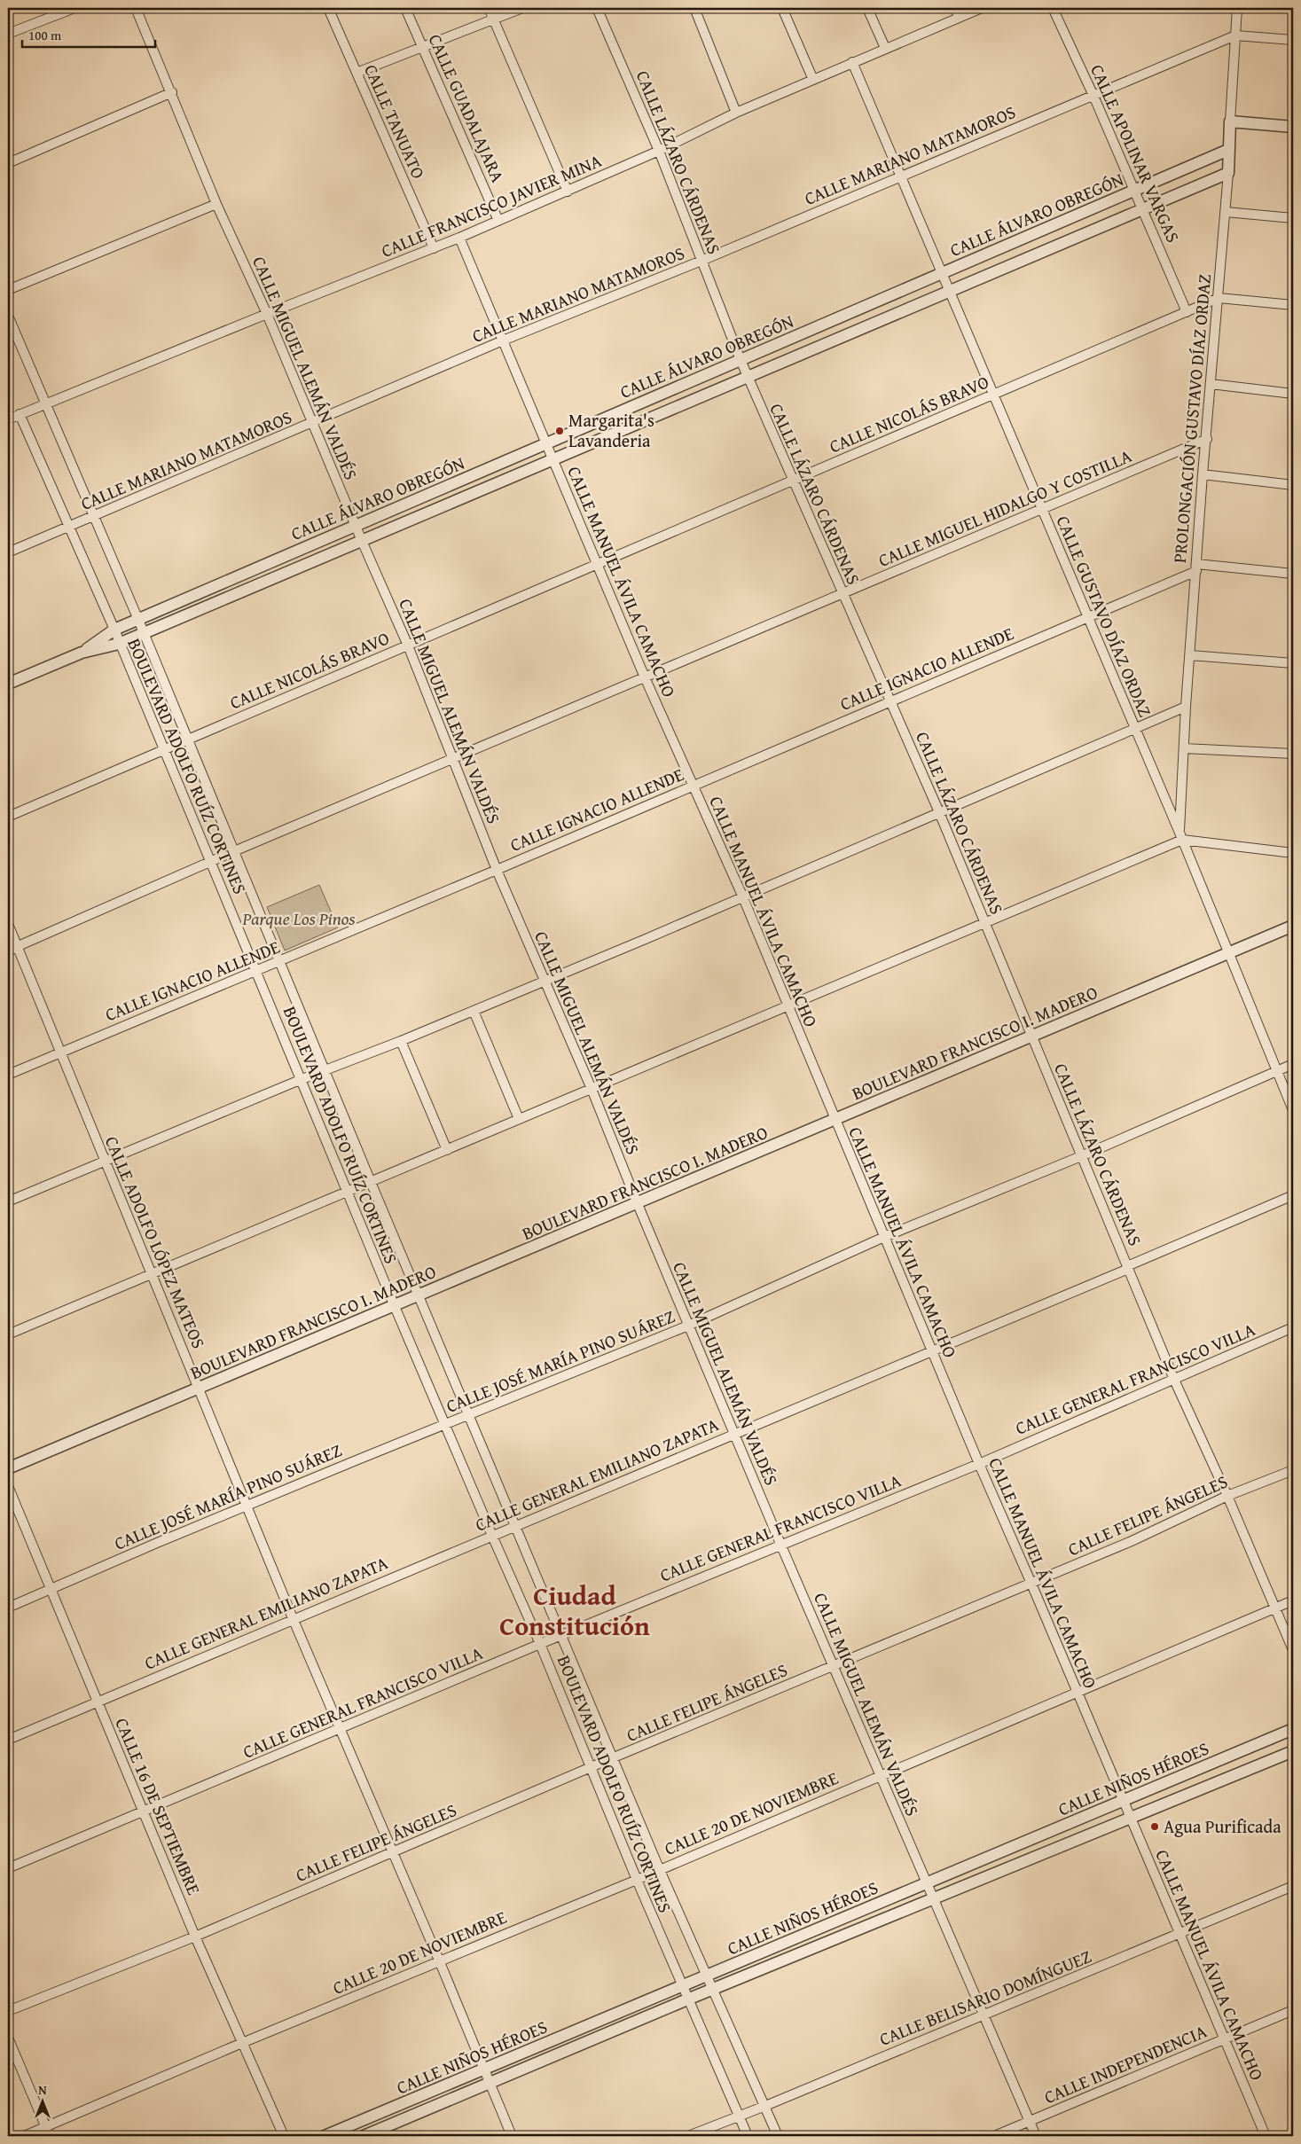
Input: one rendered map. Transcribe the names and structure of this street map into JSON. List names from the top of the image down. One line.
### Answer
{"streets":{"street":["CALLE GUADALAJARA","CALLE TANUATO","CALLE APOLINAR VARGAS","CALLE MARIANO MATAMOROS","CALLE LÁZARO CÁRDENAS","CALLE FRANCISCO JAVIER MINA","CALLE ÁLVARO OBREGÓN","CALLE MIGUEL ALEMÁN VALDÉS","CALLE NICOLÁS BRAVO","PROLONGACIÓN GUSTAVO DÍAZ ORDAZ","CALLE MIGUEL HIDALGO Y COSTILLA","CALLE MANUEL ÁVILA CAMACHO","CALLE GUSTAVO DÍAZ ORDAZ","CALLE IGNACIO ALLENDE","BOULEVARD ADOLFO RUÍZ CORTINES","BOULEVARD FRANCISCO I. MADERO","CALLE ADOLFO LÓPEZ MATEOS","CALLE JOSÉ MARÍA PINO SUÁREZ","CALLE GENERAL FRANCISCO VILLA","CALLE GENERAL EMILIANO ZAPATA","CALLE FELIPE ÁNGELES","CALLE NIÑOS HÉROES","CALLE 16 DE SEPTIEMBRE","CALLE 20 DE NOVIEMBRE","CALLE BELISARIO DOMÍNGUEZ","CALLE INDEPENDENCIA"]},"crossings":[["CALLE GUADALAJARA","CALLE FRANCISCO JAVIER MINA"],["CALLE TANUATO","CALLE FRANCISCO JAVIER MINA"],["CALLE APOLINAR VARGAS","CALLE MARIANO MATAMOROS"],["CALLE APOLINAR VARGAS","CALLE ÁLVARO OBREGÓN"],["CALLE APOLINAR VARGAS","CALLE NICOLÁS BRAVO"],["CALLE MARIANO MATAMOROS","CALLE LÁZARO CÁRDENAS"],["CALLE MARIANO MATAMOROS","CALLE MIGUEL ALEMÁN VALDÉS"],["CALLE MARIANO MATAMOROS","PROLONGACIÓN GUSTAVO DÍAZ ORDAZ"],["CALLE MARIANO MATAMOROS","CALLE MANUEL ÁVILA CAMACHO"],["CALLE MARIANO MATAMOROS","CALLE GUSTAVO DÍAZ ORDAZ"],["CALLE MARIANO MATAMOROS","BOULEVARD ADOLFO RUÍZ CORTINES"],["CALLE LÁZARO CÁRDENAS","CALLE FRANCISCO JAVIER MINA"],["CALLE LÁZARO CÁRDENAS","CALLE ÁLVARO OBREGÓN"],["CALLE LÁZARO CÁRDENAS","CALLE NICOLÁS BRAVO"],["CALLE LÁZARO CÁRDENAS","CALLE MIGUEL HIDALGO Y COSTILLA"],["CALLE LÁZARO CÁRDENAS","CALLE IGNACIO ALLENDE"],["CALLE LÁZARO CÁRDENAS","BOULEVARD FRANCISCO I. MADERO"],["CALLE LÁZARO CÁRDENAS","CALLE JOSÉ MARÍA PINO SUÁREZ"],["CALLE LÁZARO CÁRDENAS","CALLE GENERAL FRANCISCO VILLA"],["CALLE LÁZARO CÁRDENAS","CALLE GENERAL EMILIANO ZAPATA"],["CALLE LÁZARO CÁRDENAS","CALLE FELIPE ÁNGELES"],["CALLE LÁZARO CÁRDENAS","CALLE 20 DE NOVIEMBRE"],["CALLE FRANCISCO JAVIER MINA","CALLE MIGUEL ALEMÁN VALDÉS"],["CALLE FRANCISCO JAVIER MINA","CALLE MANUEL ÁVILA CAMACHO"],["CALLE FRANCISCO JAVIER MINA","CALLE GUSTAVO DÍAZ ORDAZ"],["CALLE FRANCISCO JAVIER MINA","BOULEVARD ADOLFO RUÍZ CORTINES"],["CALLE ÁLVARO OBREGÓN","CALLE MIGUEL ALEMÁN VALDÉS"],["CALLE ÁLVARO OBREGÓN","PROLONGACIÓN GUSTAVO DÍAZ ORDAZ"],["CALLE ÁLVARO OBREGÓN","CALLE MANUEL ÁVILA CAMACHO"],["CALLE ÁLVARO OBREGÓN","CALLE GUSTAVO DÍAZ ORDAZ"],["CALLE ÁLVARO OBREGÓN","BOULEVARD ADOLFO RUÍZ CORTINES"],["CALLE MIGUEL ALEMÁN VALDÉS","CALLE NICOLÁS BRAVO"],["CALLE MIGUEL ALEMÁN VALDÉS","CALLE MIGUEL HIDALGO Y COSTILLA"],["CALLE MIGUEL ALEMÁN VALDÉS","CALLE IGNACIO ALLENDE"],["CALLE MIGUEL ALEMÁN VALDÉS","BOULEVARD FRANCISCO I. MADERO"],["CALLE MIGUEL ALEMÁN VALDÉS","CALLE JOSÉ MARÍA PINO SUÁREZ"],["CALLE MIGUEL ALEMÁN VALDÉS","CALLE GENERAL FRANCISCO VILLA"],["CALLE MIGUEL ALEMÁN VALDÉS","CALLE GENERAL EMILIANO ZAPATA"],["CALLE MIGUEL ALEMÁN VALDÉS","CALLE FELIPE ÁNGELES"],["CALLE MIGUEL ALEMÁN VALDÉS","CALLE NIÑOS HÉROES"],["CALLE MIGUEL ALEMÁN VALDÉS","CALLE 20 DE NOVIEMBRE"],["CALLE MIGUEL ALEMÁN VALDÉS","CALLE BELISARIO DOMÍNGUEZ"],["CALLE MIGUEL ALEMÁN VALDÉS","CALLE INDEPENDENCIA"],["CALLE NICOLÁS BRAVO","PROLONGACIÓN GUSTAVO DÍAZ ORDAZ"],["CALLE NICOLÁS BRAVO","CALLE MANUEL ÁVILA CAMACHO"],["CALLE NICOLÁS BRAVO","CALLE GUSTAVO DÍAZ ORDAZ"],["CALLE NICOLÁS BRAVO","BOULEVARD ADOLFO RUÍZ CORTINES"],["PROLONGACIÓN GUSTAVO DÍAZ ORDAZ","CALLE MIGUEL HIDALGO Y COSTILLA"],["PROLONGACIÓN GUSTAVO DÍAZ ORDAZ","CALLE GUSTAVO DÍAZ ORDAZ"],["PROLONGACIÓN GUSTAVO DÍAZ ORDAZ","CALLE IGNACIO ALLENDE"],["CALLE MIGUEL HIDALGO Y COSTILLA","CALLE MANUEL ÁVILA CAMACHO"],["CALLE MIGUEL HIDALGO Y COSTILLA","CALLE GUSTAVO DÍAZ ORDAZ"],["CALLE MIGUEL HIDALGO Y COSTILLA","BOULEVARD ADOLFO RUÍZ CORTINES"],["CALLE MIGUEL HIDALGO Y COSTILLA","CALLE ADOLFO LÓPEZ MATEOS"],["CALLE MANUEL ÁVILA CAMACHO","CALLE IGNACIO ALLENDE"],["CALLE MANUEL ÁVILA CAMACHO","BOULEVARD FRANCISCO I. MADERO"],["CALLE MANUEL ÁVILA CAMACHO","CALLE JOSÉ MARÍA PINO SUÁREZ"],["CALLE MANUEL ÁVILA CAMACHO","CALLE GENERAL FRANCISCO VILLA"],["CALLE MANUEL ÁVILA CAMACHO","CALLE GENERAL EMILIANO ZAPATA"],["CALLE MANUEL ÁVILA CAMACHO","CALLE FELIPE ÁNGELES"],["CALLE MANUEL ÁVILA CAMACHO","CALLE NIÑOS HÉROES"],["CALLE MANUEL ÁVILA CAMACHO","CALLE 20 DE NOVIEMBRE"],["CALLE MANUEL ÁVILA CAMACHO","CALLE BELISARIO DOMÍNGUEZ"],["CALLE MANUEL ÁVILA CAMACHO","CALLE INDEPENDENCIA"],["CALLE GUSTAVO DÍAZ ORDAZ","CALLE IGNACIO ALLENDE"],["CALLE GUSTAVO DÍAZ ORDAZ","BOULEVARD FRANCISCO I. MADERO"],["CALLE GUSTAVO DÍAZ ORDAZ","CALLE JOSÉ MARÍA PINO SUÁREZ"],["CALLE IGNACIO ALLENDE","BOULEVARD ADOLFO RUÍZ CORTINES"],["CALLE IGNACIO ALLENDE","CALLE ADOLFO LÓPEZ MATEOS"],["BOULEVARD ADOLFO RUÍZ CORTINES","BOULEVARD FRANCISCO I. MADERO"],["BOULEVARD ADOLFO RUÍZ CORTINES","CALLE JOSÉ MARÍA PINO SUÁREZ"],["BOULEVARD ADOLFO RUÍZ CORTINES","CALLE GENERAL FRANCISCO VILLA"],["BOULEVARD ADOLFO RUÍZ CORTINES","CALLE GENERAL EMILIANO ZAPATA"],["BOULEVARD ADOLFO RUÍZ CORTINES","CALLE FELIPE ÁNGELES"],["BOULEVARD ADOLFO RUÍZ CORTINES","CALLE NIÑOS HÉROES"],["BOULEVARD ADOLFO RUÍZ CORTINES","CALLE 20 DE NOVIEMBRE"],["BOULEVARD ADOLFO RUÍZ CORTINES","CALLE BELISARIO DOMÍNGUEZ"],["BOULEVARD FRANCISCO I. MADERO","CALLE ADOLFO LÓPEZ MATEOS"],["CALLE ADOLFO LÓPEZ MATEOS","CALLE JOSÉ MARÍA PINO SUÁREZ"],["CALLE ADOLFO LÓPEZ MATEOS","CALLE GENERAL FRANCISCO VILLA"],["CALLE ADOLFO LÓPEZ MATEOS","CALLE GENERAL EMILIANO ZAPATA"],["CALLE ADOLFO LÓPEZ MATEOS","CALLE FELIPE ÁNGELES"],["CALLE ADOLFO LÓPEZ MATEOS","CALLE NIÑOS HÉROES"],["CALLE ADOLFO LÓPEZ MATEOS","CALLE 20 DE NOVIEMBRE"],["CALLE JOSÉ MARÍA PINO SUÁREZ","CALLE 16 DE SEPTIEMBRE"],["CALLE GENERAL FRANCISCO VILLA","CALLE 16 DE SEPTIEMBRE"],["CALLE GENERAL EMILIANO ZAPATA","CALLE 16 DE SEPTIEMBRE"],["CALLE FELIPE ÁNGELES","CALLE 16 DE SEPTIEMBRE"],["CALLE 16 DE SEPTIEMBRE","CALLE 20 DE NOVIEMBRE"]],"districts":["Ciudad Constitución"],"parks":["Parque Los Pinos"],"places":["Margarita's Lavanderia","Agua Purificada"],"scale_bar":"100 m","north":"top"}
